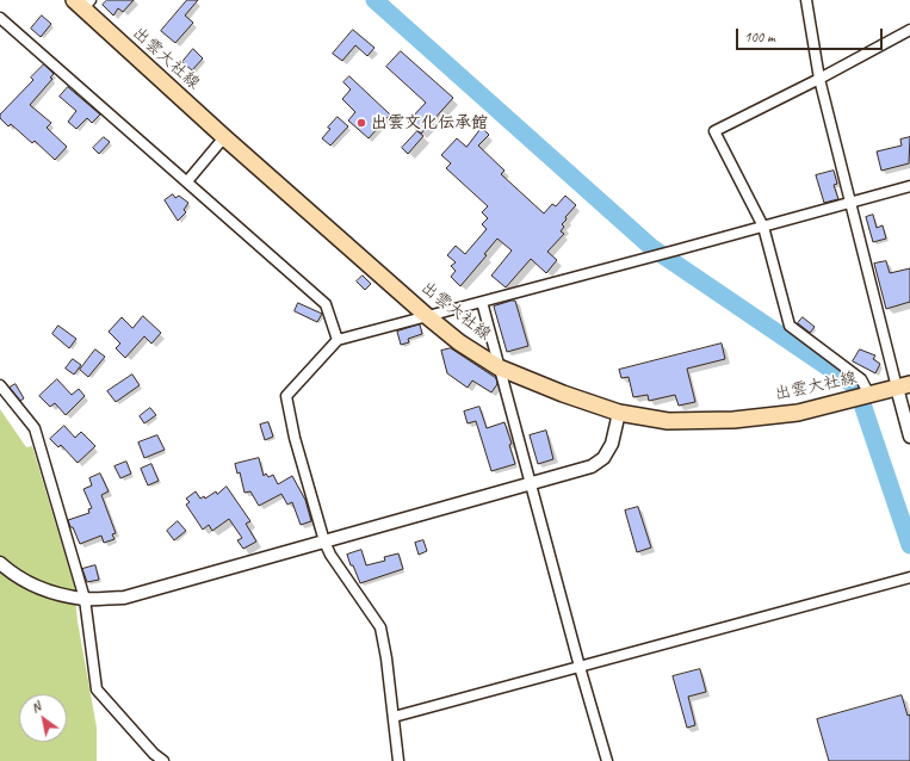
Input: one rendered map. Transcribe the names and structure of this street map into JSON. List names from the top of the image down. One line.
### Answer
{"streets":{"main road":["出雲大社線"]},"places":["出雲文化伝承館"],"scale_bar":"100 m","north":"top left"}
